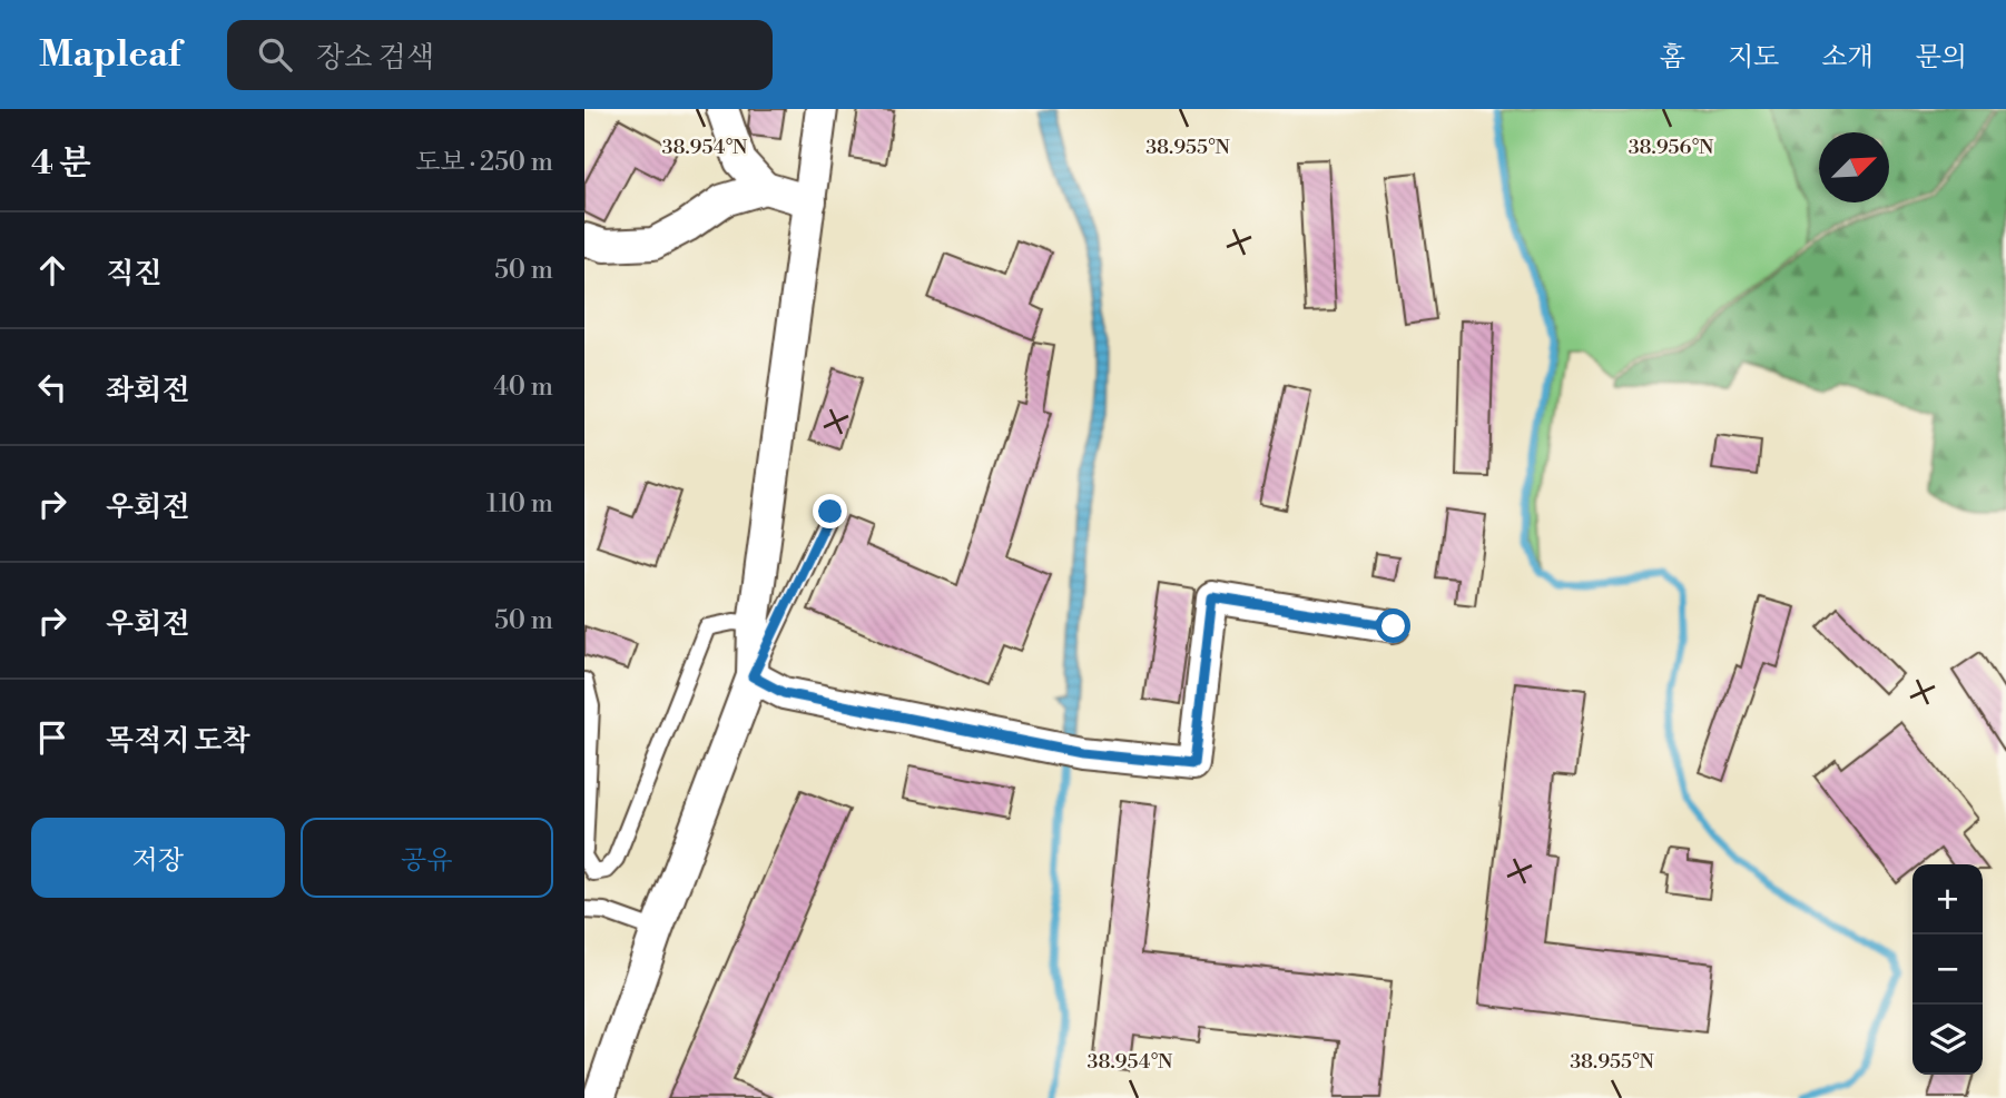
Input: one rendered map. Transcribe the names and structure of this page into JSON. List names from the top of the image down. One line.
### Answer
{"north":"top right","page":{"header":"Mapleaf","search":"장소 검색","nav":["홈","지도","소개","문의"],"heading":["4 분","도보 · 250 m"],"list":[["직진","50 m"],["좌회전","40 m"],["우회전","110 m"],["우회전","50 m"],"목적지 도착"],"buttons":["저장","공유"],"map_buttons":["+","−"]},"coordinates":["38.954°N","38.956°N","38.955°N"]}
